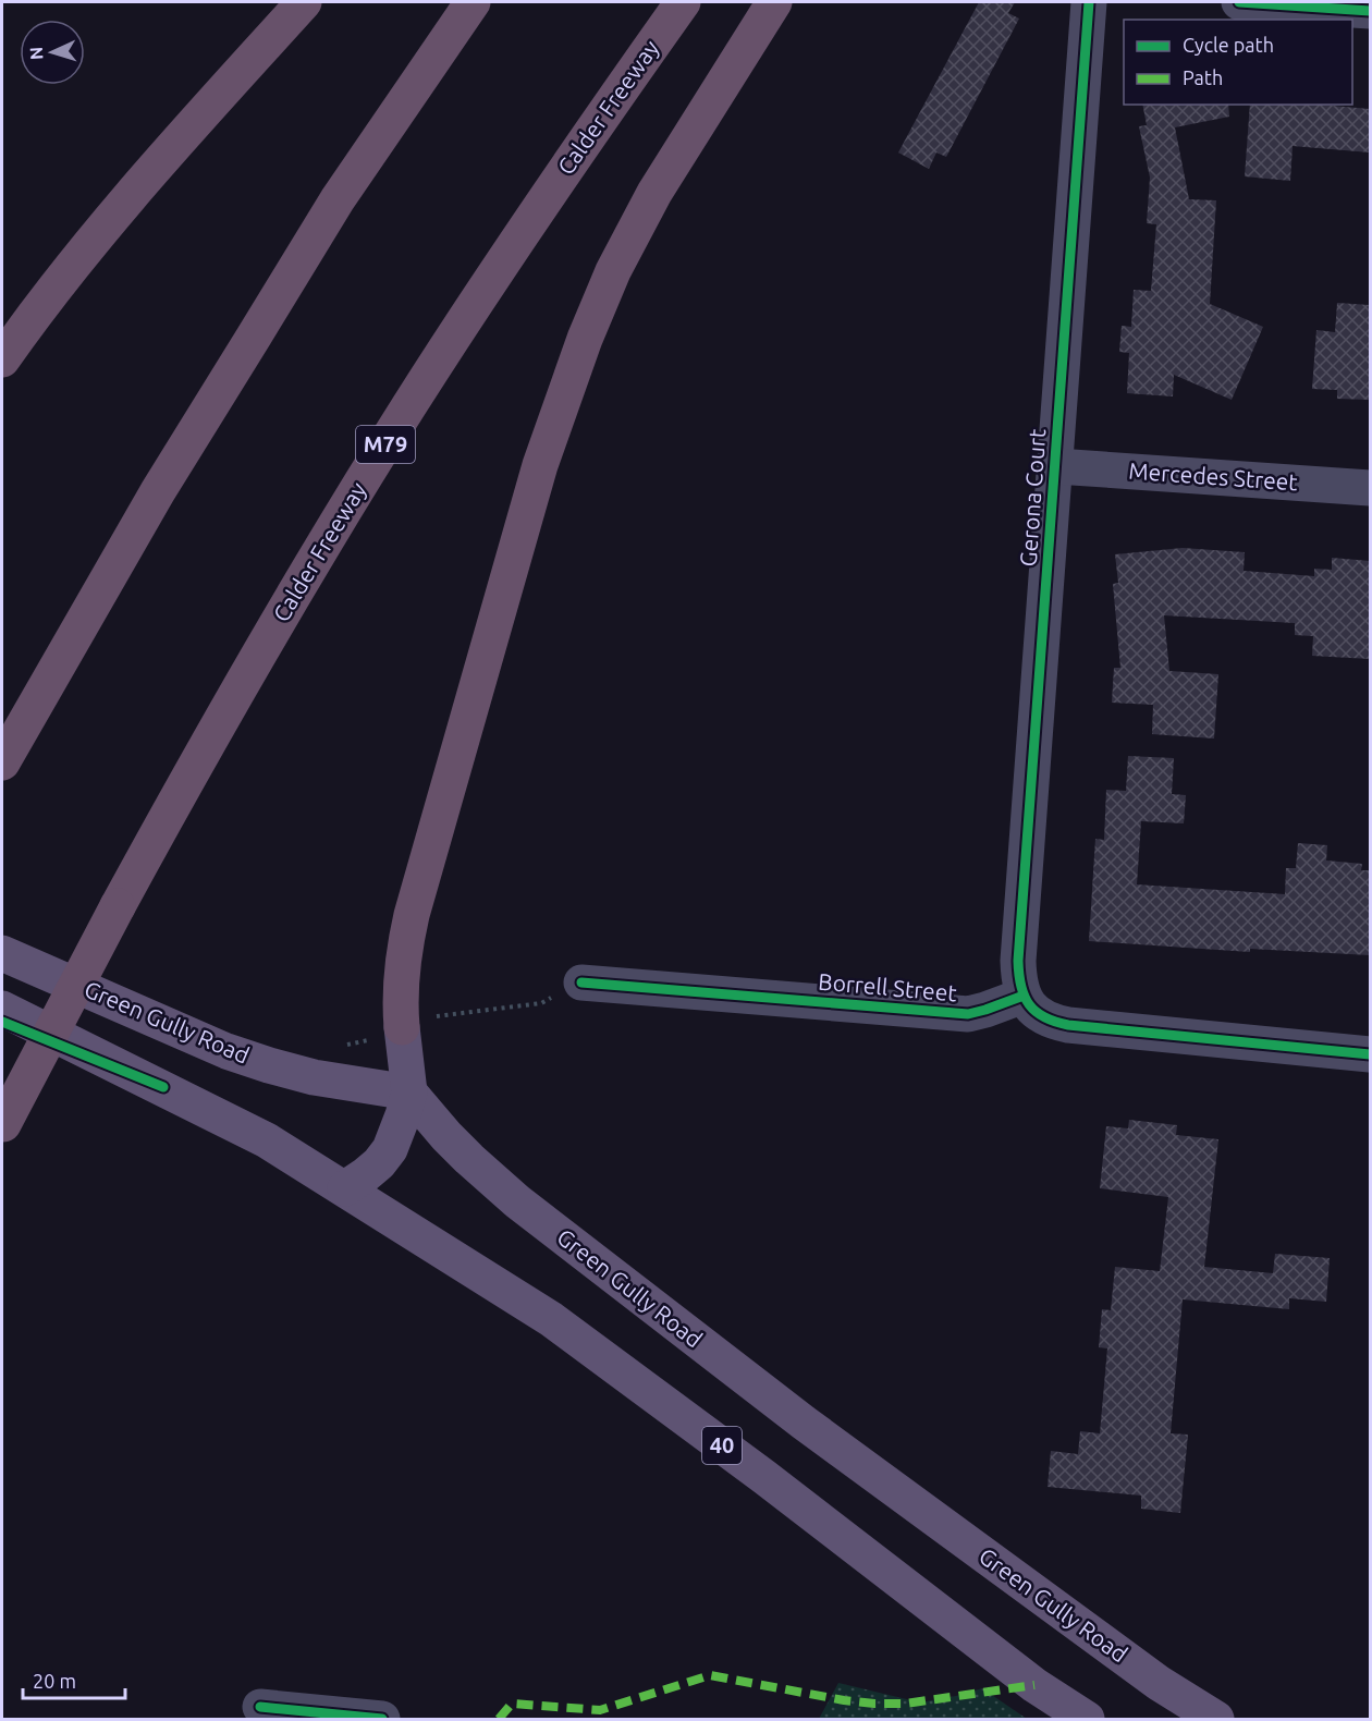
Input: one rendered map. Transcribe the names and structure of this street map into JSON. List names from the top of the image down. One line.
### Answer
{"streets":{"highway":["Calder Freeway","M79"],"main road":["Green Gully Road","40"],"street":["Mercedes Street","Gerona Court","Borrell Street"]},"crossings":[["Mercedes Street","Gerona Court"],["Gerona Court","Borrell Street"]],"legend":["Cycle path","Path"],"scale_bar":"20 m","north":"left"}
